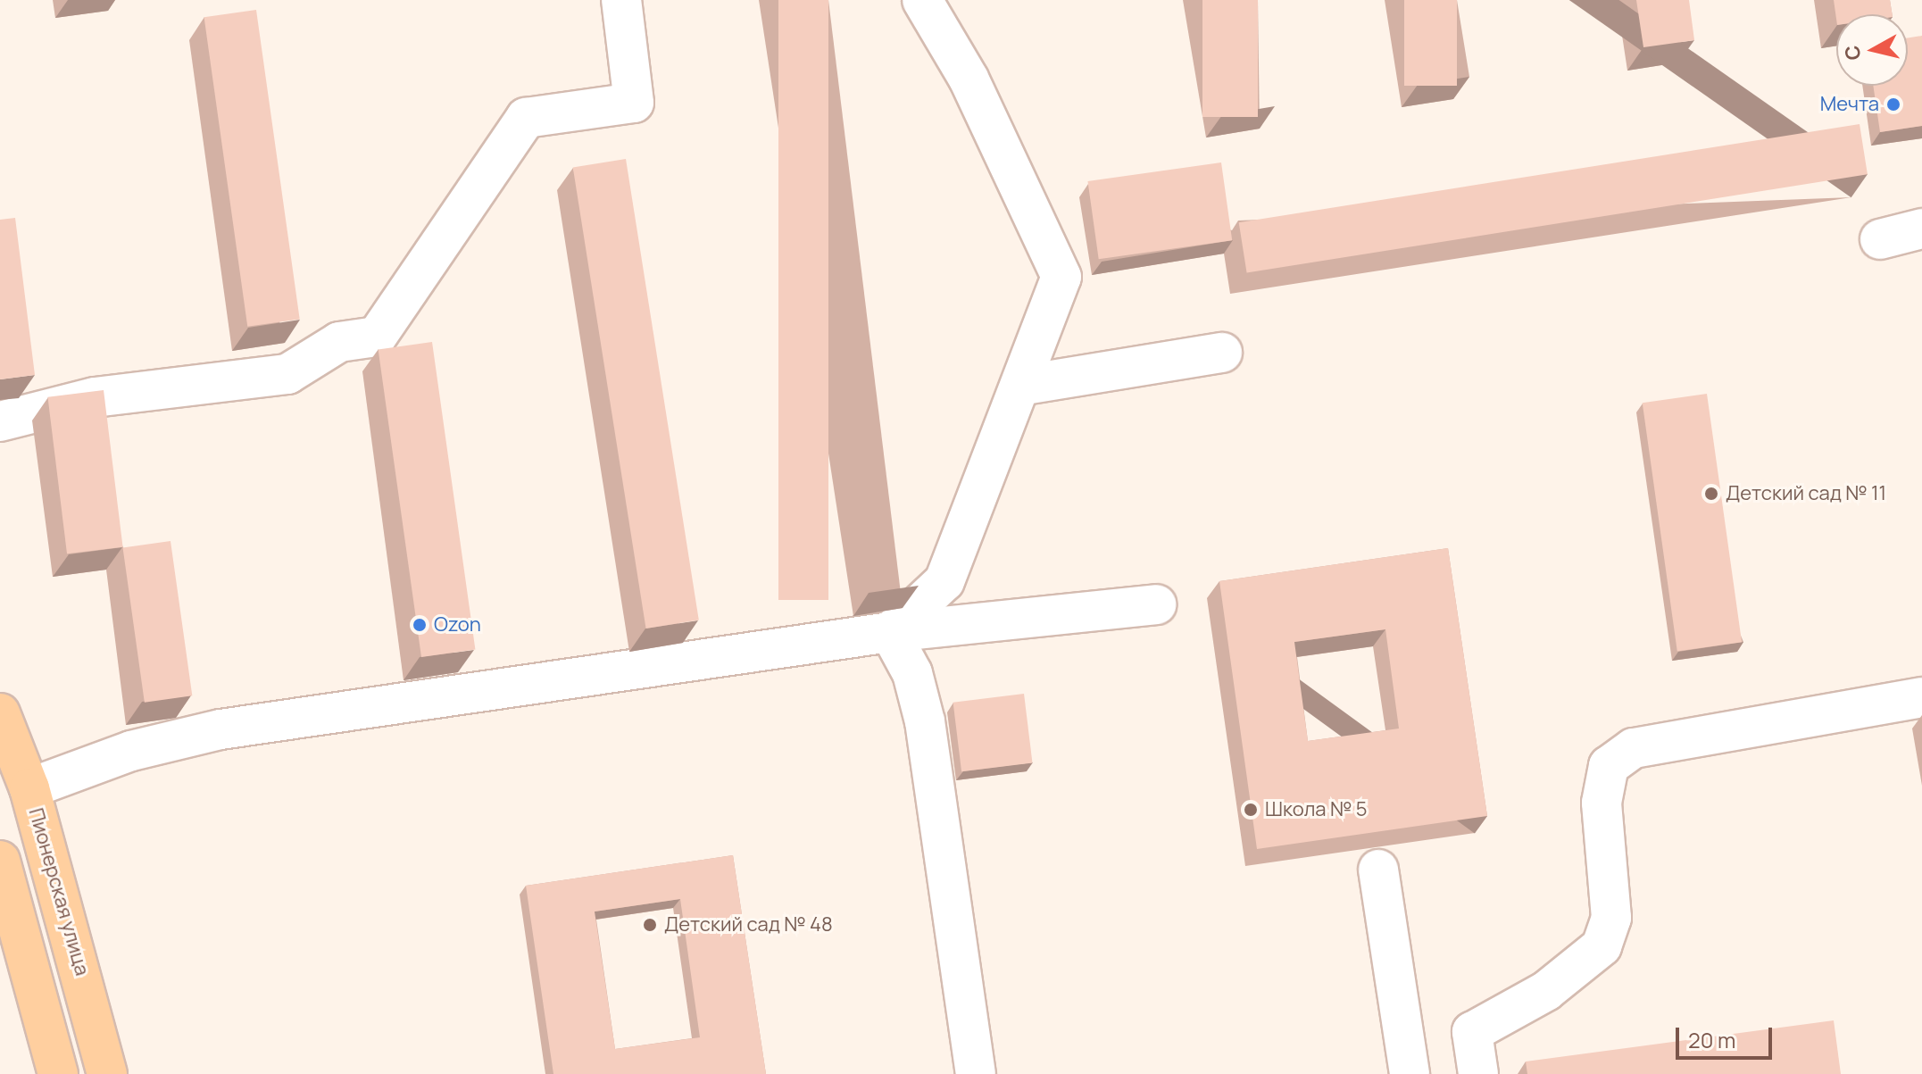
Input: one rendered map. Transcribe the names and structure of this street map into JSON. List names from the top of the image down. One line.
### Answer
{"streets":{"main road":["Пионерская улица"]},"places":["Мечта","Детский сад № 11","Ozon","Школа № 5","Детский сад № 48"],"scale_bar":"20 m","north":"left"}
